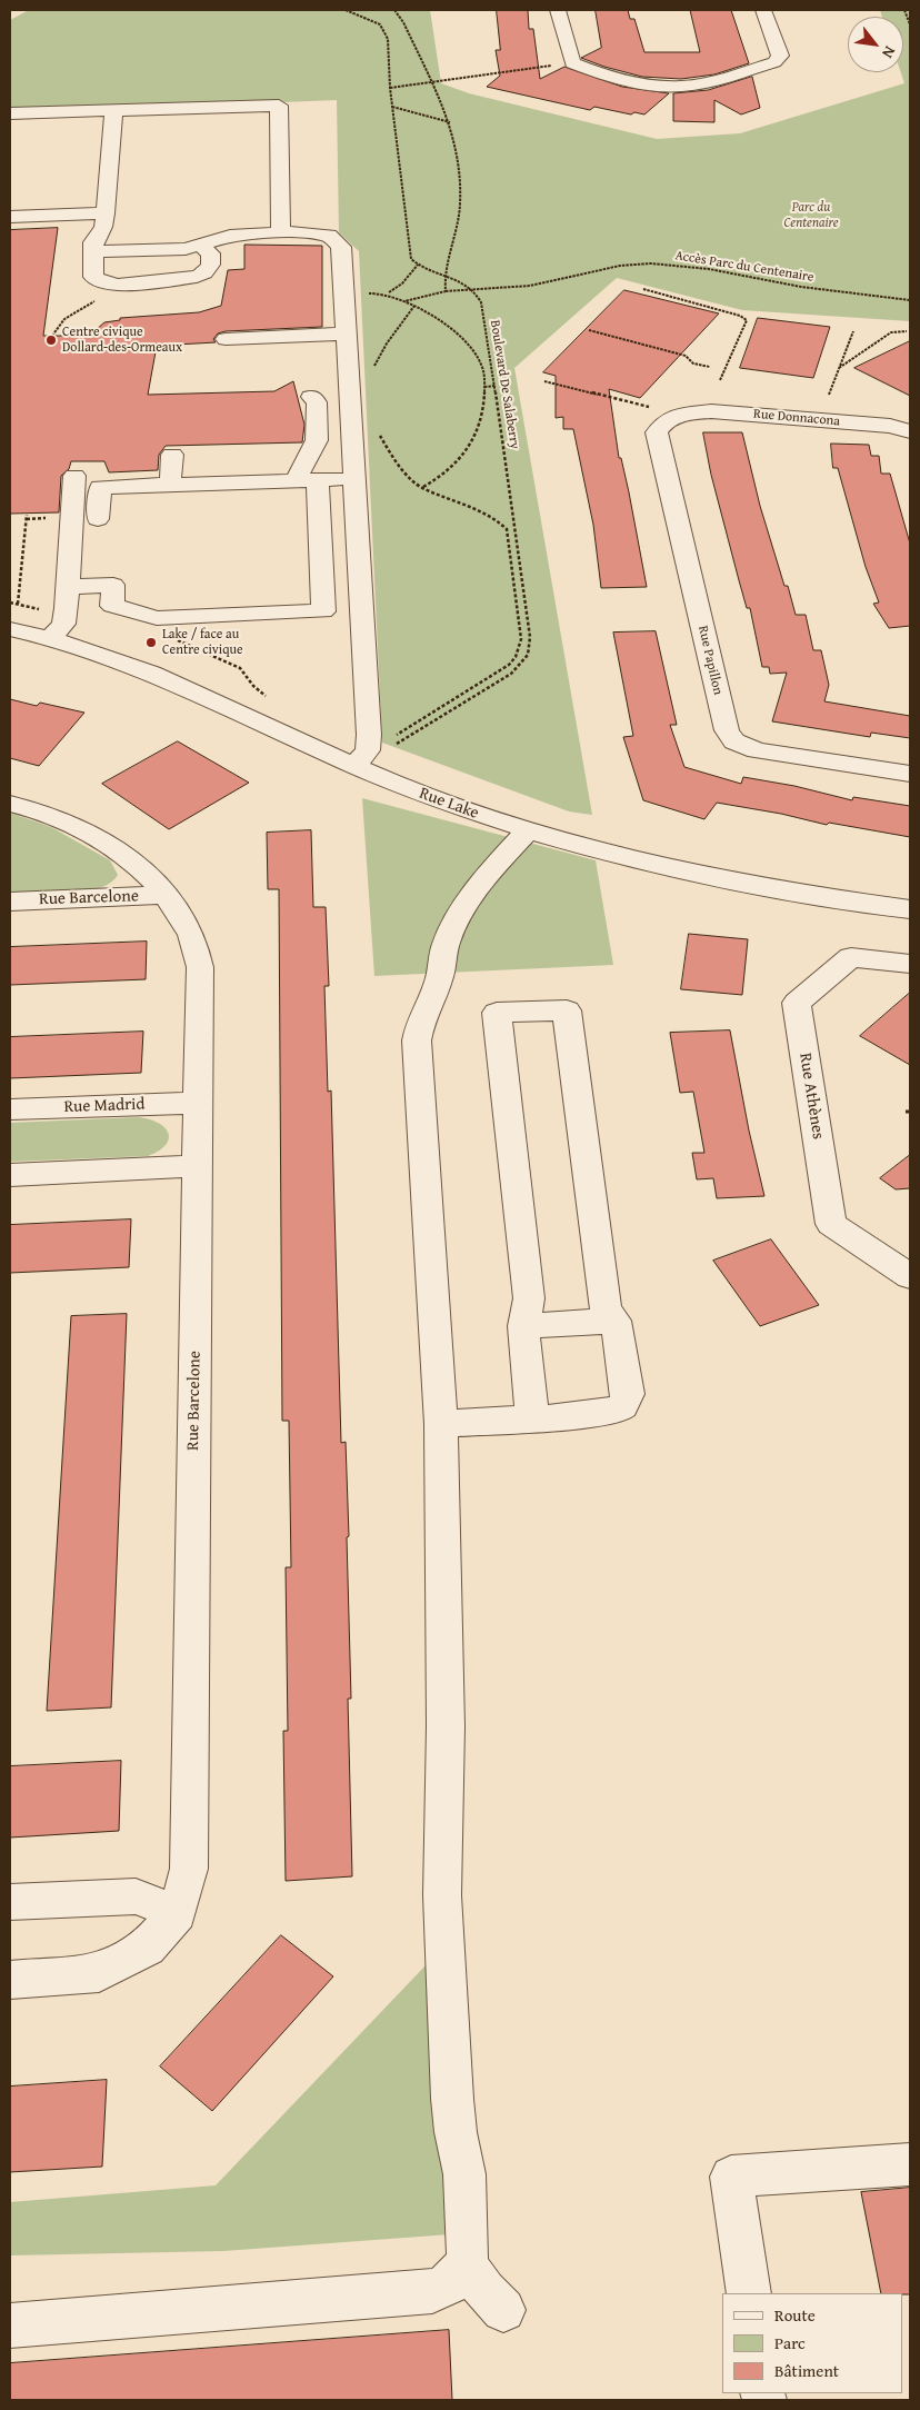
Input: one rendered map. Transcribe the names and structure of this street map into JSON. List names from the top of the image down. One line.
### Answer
{"streets":{"street":["Rue Donnacona","Rue Papillon","Rue Lake","Rue Barcelone","Rue Athènes","Rue Madrid"],"path":["Accès Parc du Centenaire","Boulevard De Salaberry"]},"crossings":[["Accès Parc du Centenaire","Boulevard De Salaberry"],["Rue Donnacona","Rue Papillon"],["Rue Barcelone","Rue Madrid"]],"parks":["Parc du Centenaire"],"places":["Centre civique Dollard-des-Ormeaux","Lake / face au Centre civique"],"legend":["Route","Parc","Bâtiment"],"north":"bottom right"}
